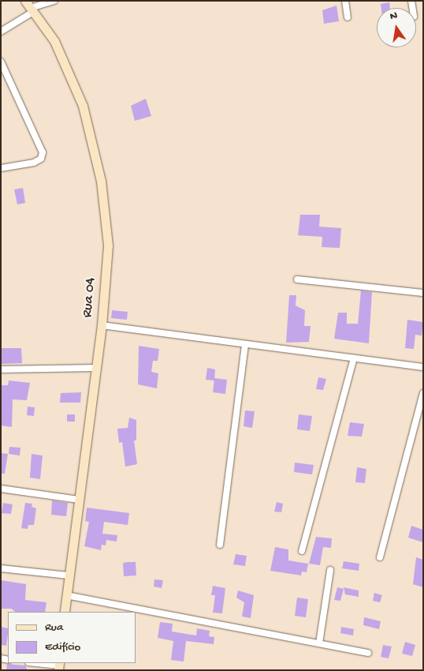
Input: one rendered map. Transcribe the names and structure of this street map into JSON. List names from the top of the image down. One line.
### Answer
{"streets":{"street":["Rua 04"]},"legend":["Rua","Edifício"],"north":"top"}
